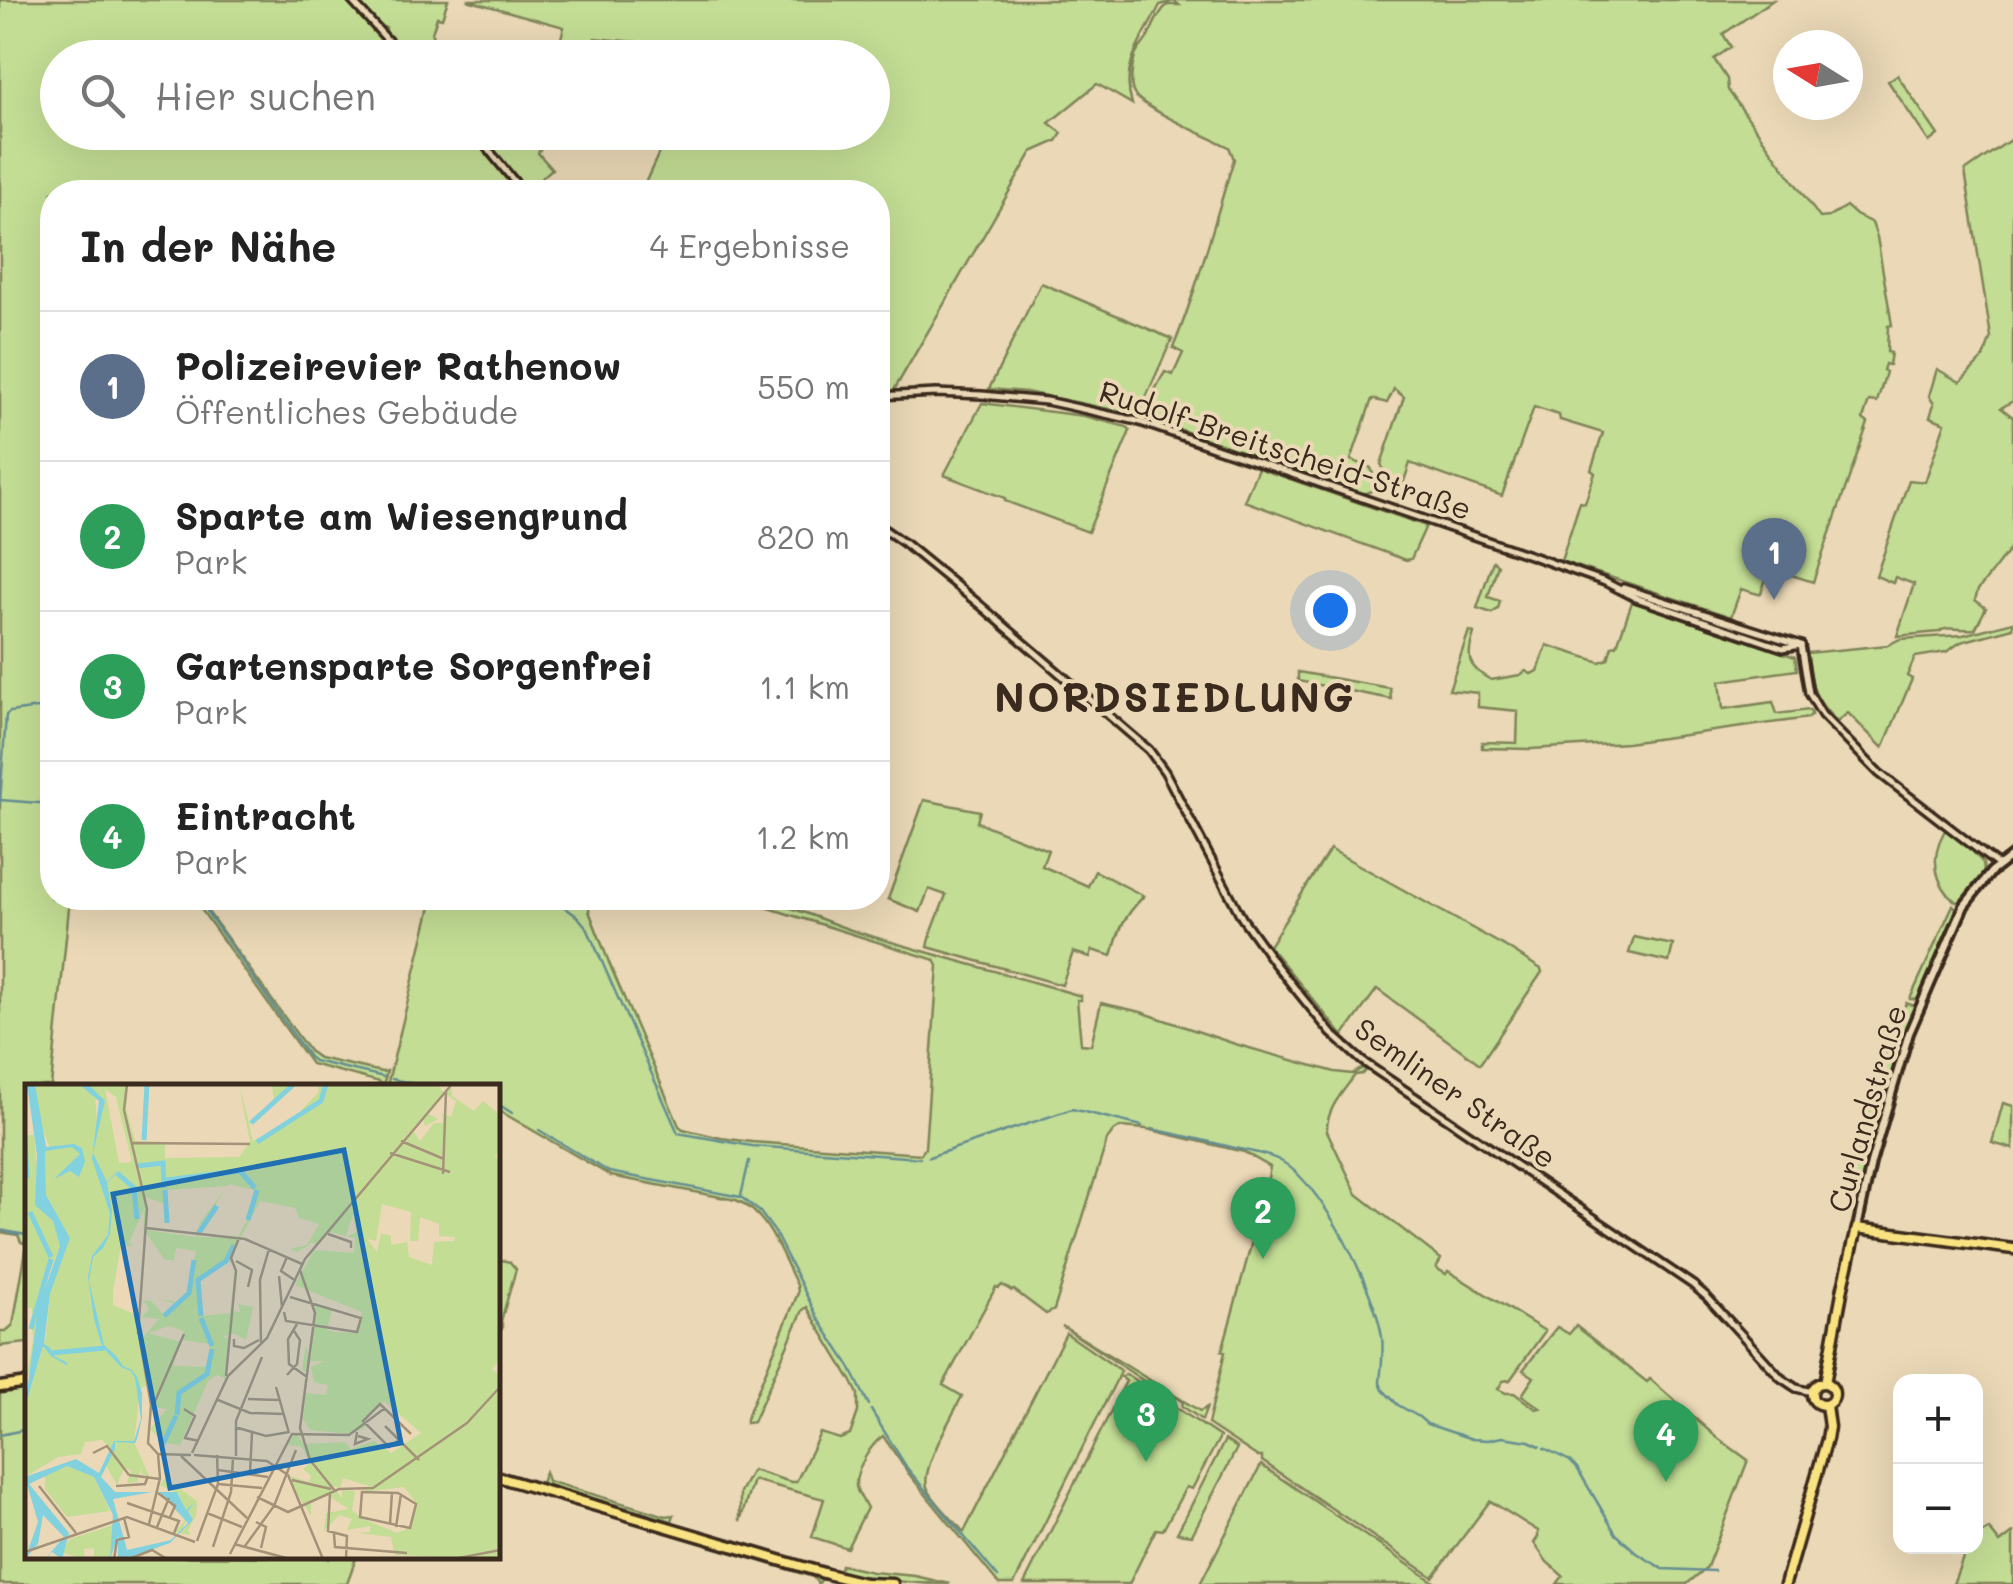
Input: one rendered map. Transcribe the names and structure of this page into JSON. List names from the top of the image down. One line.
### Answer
{"streets":{"main road":["Curlandstraße"],"street":["Rudolf-Breitscheid-Straße","Semliner Straße"]},"crossings":[["Rudolf-Breitscheid-Straße","Curlandstraße"],["Semliner Straße","Curlandstraße"]],"districts":["NORDSIEDLUNG"],"north":"left","page":{"search":"Hier suchen","heading":["In der Nähe","4 Ergebnisse"],"list":[{"mark":"1","name":"Polizeirevier Rathenow","note":"Öffentliches Gebäude","value":"550 m"},{"mark":"2","name":"Sparte am Wiesengrund","note":"Park","value":"820 m"},{"mark":"3","name":"Gartensparte Sorgenfrei","note":"Park","value":"1.1 km"},{"mark":"4","name":"Eintracht","note":"Park","value":"1.2 km"}],"pins":["1","2","3","4"],"map_buttons":["+","−"]}}
